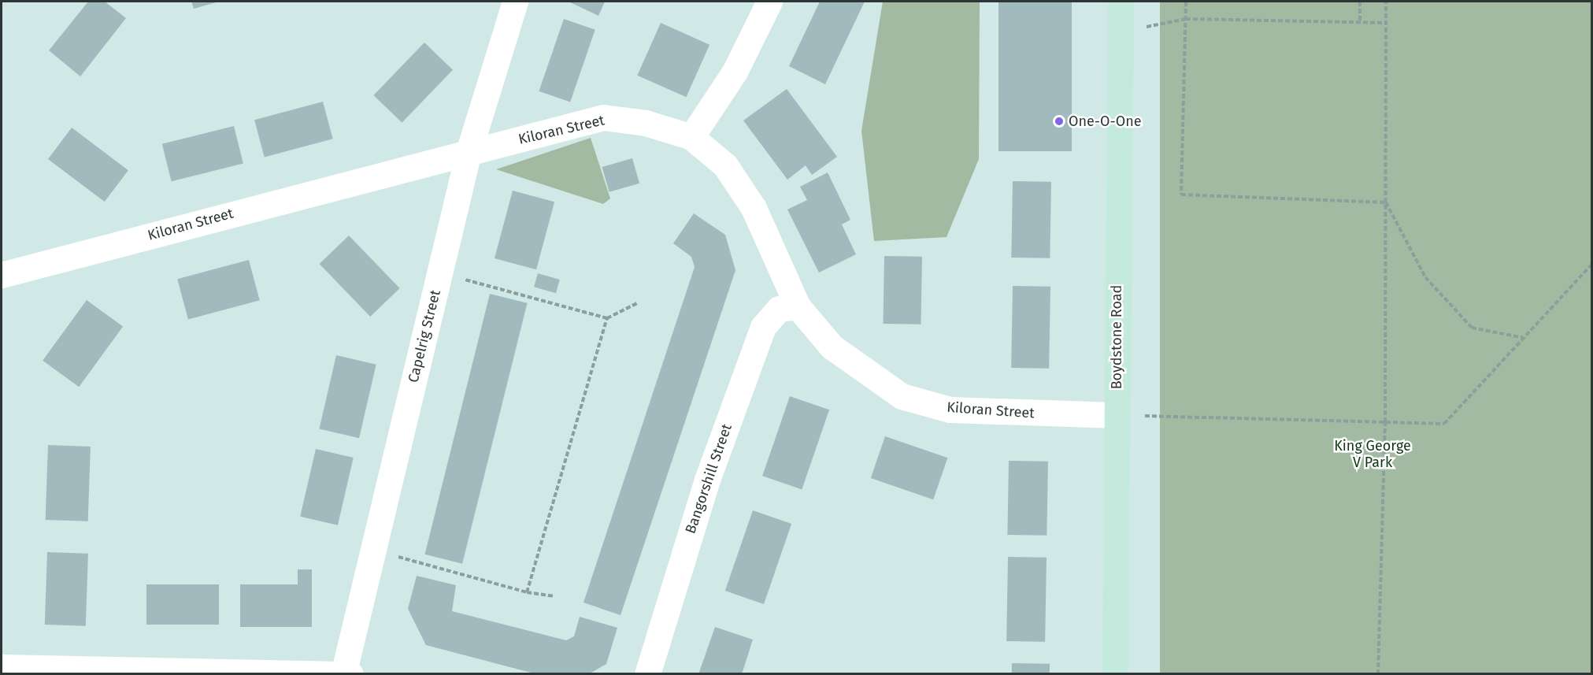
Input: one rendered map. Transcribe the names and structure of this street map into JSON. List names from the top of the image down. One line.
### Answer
{"streets":{"street":["Kiloran Street","Capelrig Street","Boydstone Road","Bangorshill Street"]},"crossings":[["Kiloran Street","Capelrig Street"],["Kiloran Street","Boydstone Road"],["Kiloran Street","Bangorshill Street"]],"parks":["King George V Park"],"places":["One-O-One"]}
